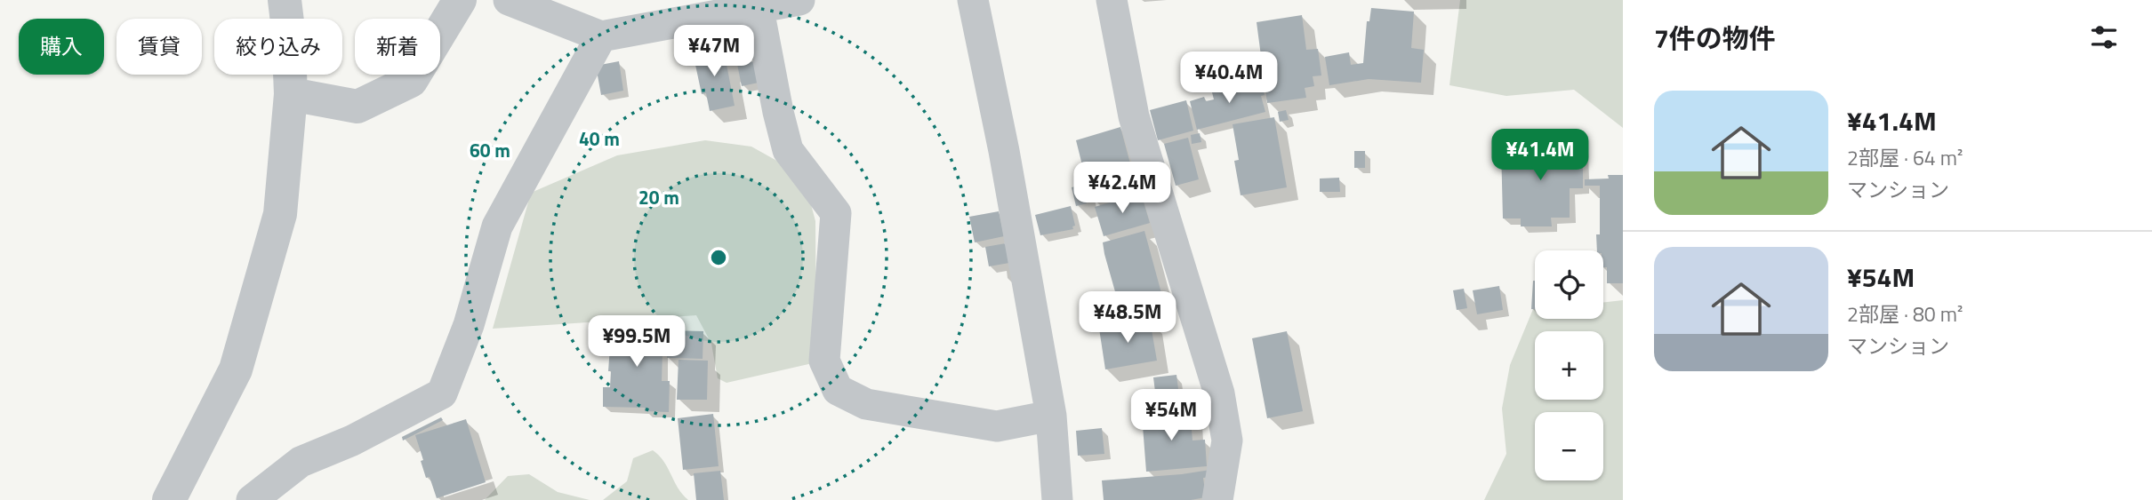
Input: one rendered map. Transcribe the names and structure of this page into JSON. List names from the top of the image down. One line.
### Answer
{"page":{"heading":"7件の物件","chip":["購入","賃貸","絞り込み","新着"],"price":["¥47M","¥40.4M","¥41.4M","¥42.4M","¥48.5M","¥99.5M","¥54M"],"list":[{"name":"¥41.4M","note":"2部屋 · 64 m² · マンション"},{"name":"¥54M","note":"2部屋 · 80 m² · マンション"}],"map_buttons":["+","−"]},"rings":["40 m","60 m","20 m"]}
